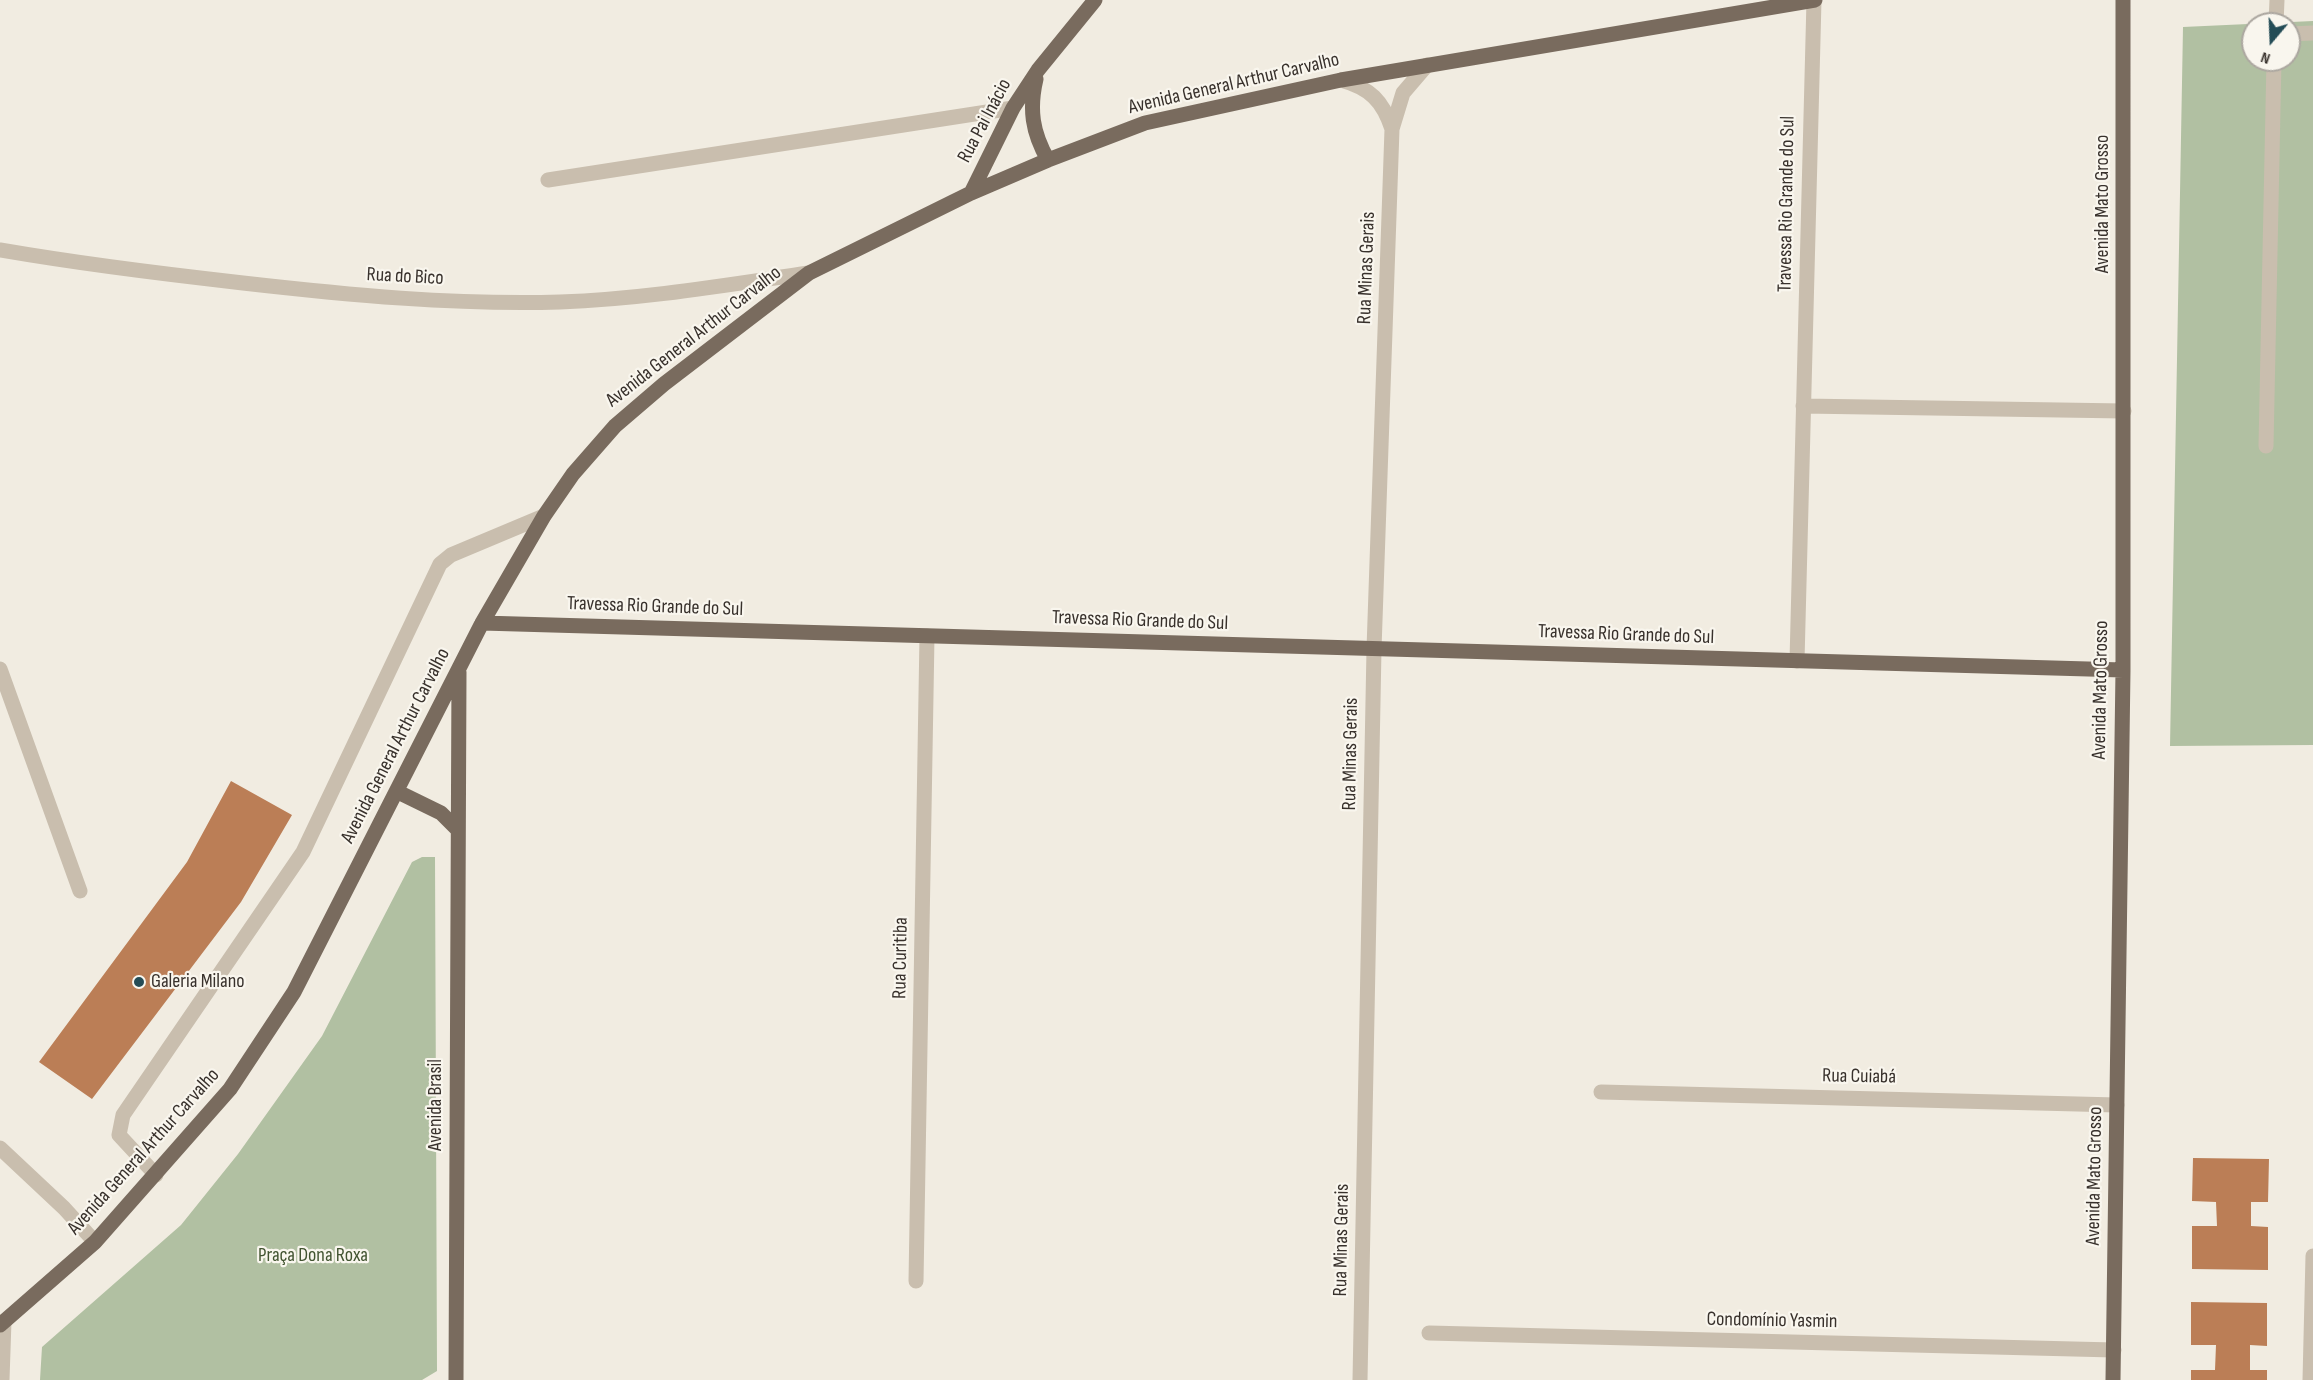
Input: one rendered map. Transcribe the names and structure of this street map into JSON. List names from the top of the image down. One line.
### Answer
{"streets":{"main road":["Avenida General Arthur Carvalho","Rua Pai Inácio","Travessa Rio Grande do Sul","Avenida Mato Grosso","Avenida Brasil"],"street":["Rua Minas Gerais","Rua do Bico","Rua Curitiba","Rua Cuiabá","Condomínio Yasmin"]},"crossings":[["Avenida General Arthur Carvalho","Rua Pai Inácio"],["Avenida General Arthur Carvalho","Travessa Rio Grande do Sul"],["Avenida General Arthur Carvalho","Rua Minas Gerais"],["Avenida General Arthur Carvalho","Rua do Bico"],["Avenida General Arthur Carvalho","Avenida Brasil"],["Travessa Rio Grande do Sul","Avenida Mato Grosso"],["Travessa Rio Grande do Sul","Rua Minas Gerais"],["Travessa Rio Grande do Sul","Rua Curitiba"],["Avenida Mato Grosso","Rua Cuiabá"],["Avenida Mato Grosso","Condomínio Yasmin"]],"parks":["Praça Dona Roxa"],"places":["Galeria Milano"],"north":"bottom"}
